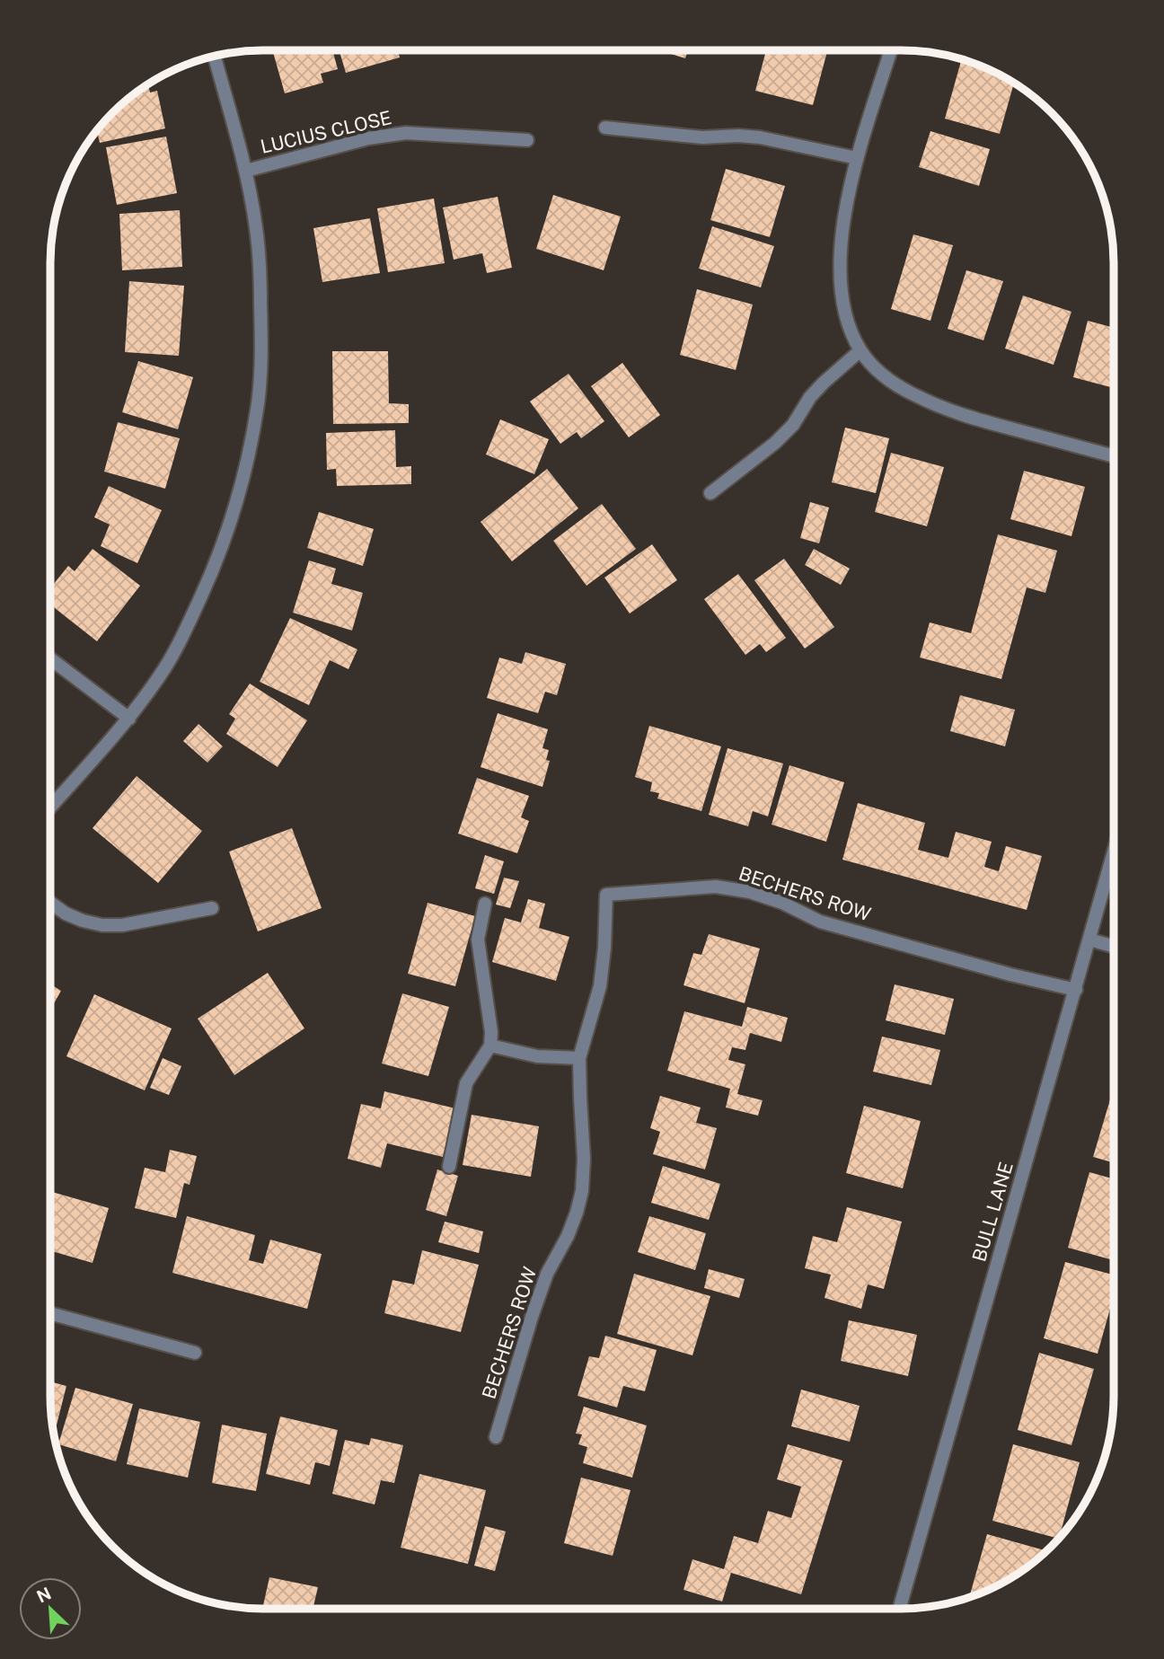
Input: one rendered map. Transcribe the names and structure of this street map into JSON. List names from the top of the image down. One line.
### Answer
{"streets":{"street":["LUCIUS CLOSE","BECHERS ROW","BULL LANE"]},"crossings":[["BECHERS ROW","BULL LANE"]],"north":"top left"}
